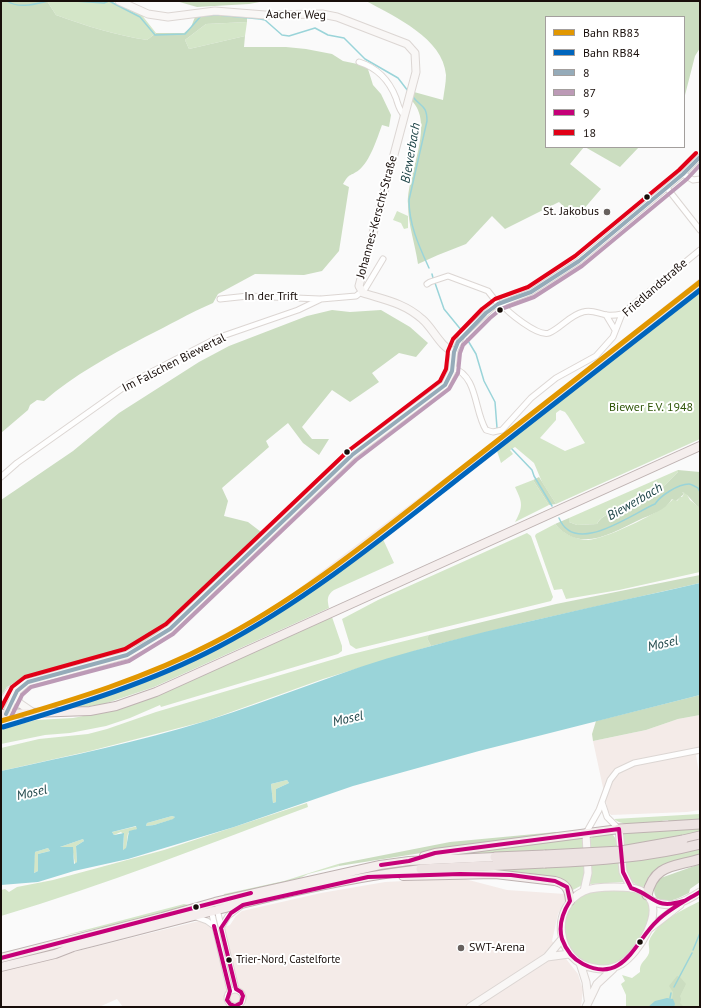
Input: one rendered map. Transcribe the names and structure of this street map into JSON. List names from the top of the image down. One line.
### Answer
{"streets":{"street":["Aacher Weg","Johannes-Kerscht-Straße","Friedlandstraße","In der Trift","Im Falschen Biewertal"]},"crossings":[["Aacher Weg","Johannes-Kerscht-Straße"],["In der Trift","Im Falschen Biewertal"]],"water":["Biewerbach","Mosel"],"parks":["Biewer E.V. 1948"],"places":["St. Jakobus","SWT-Arena","Trier-Nord, Castelforte"],"lines":["transit line 18","transit line 8","transit line 87","rail line RB83","rail line RB84","transit line 9"],"legend":["Bahn RB83","Bahn RB84","8","87","9","18"]}
